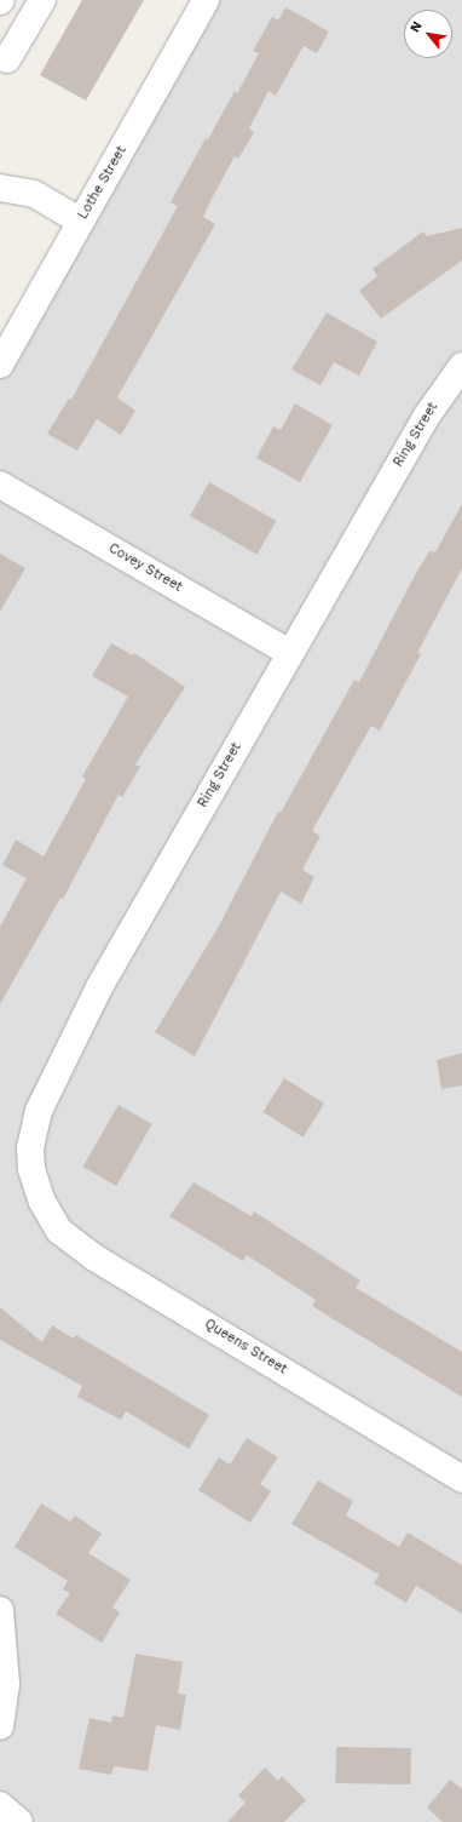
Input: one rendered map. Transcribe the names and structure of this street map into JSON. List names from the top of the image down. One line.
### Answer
{"streets":{"street":["Lothe Street","Ring Street","Covey Street","Queens Street"]},"crossings":[["Ring Street","Covey Street"],["Ring Street","Queens Street"]],"north":"top left"}
